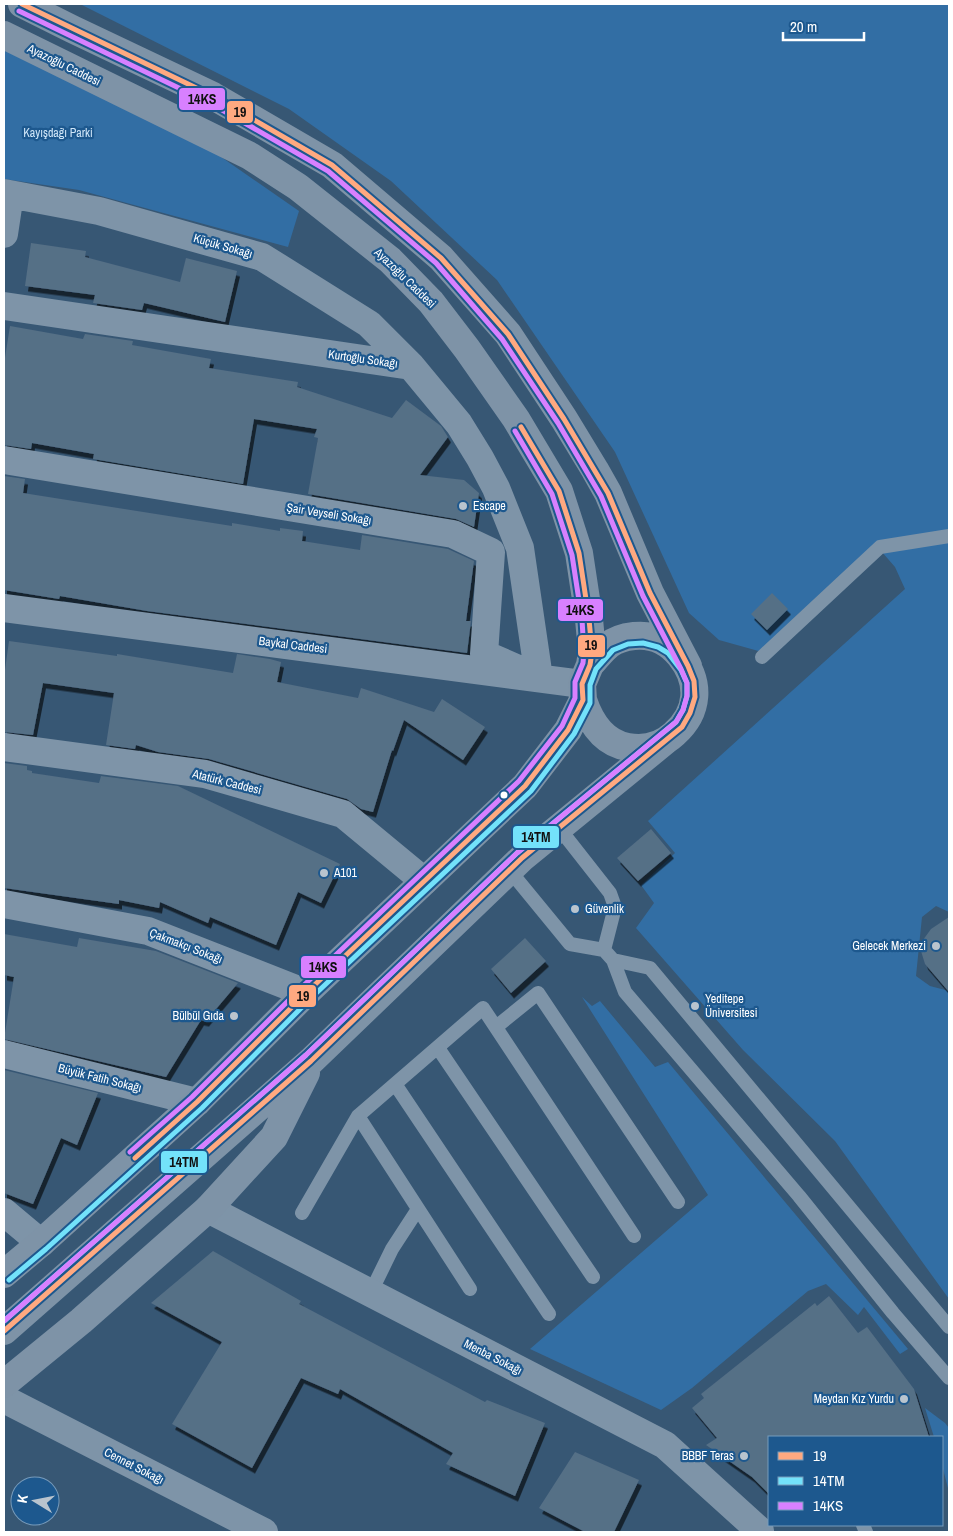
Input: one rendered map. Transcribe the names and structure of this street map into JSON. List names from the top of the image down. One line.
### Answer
{"streets":{"main road":["Ayazoğlu Caddesi"],"street":["Küçük Sokağı","Kurtoğlu Sokağı","Şair Veyseli Sokağı","Baykal Caddesi","Atatürk Caddesi","Çakmakçı Sokağı","Büyük Fatih Sokağı","Menba Sokağı","Cennet Sokağı"]},"crossings":[["Ayazoğlu Caddesi","Baykal Caddesi"],["Küçük Sokağı","Kurtoğlu Sokağı"],["Kurtoğlu Sokağı","Şair Veyseli Sokağı"],["Kurtoğlu Sokağı","Baykal Caddesi"],["Şair Veyseli Sokağı","Baykal Caddesi"]],"parks":["Kayışdağı Parki"],"places":["Escape","A101","Güvenlik","Gelecek Merkezi","Yeditepe Üniversitesi","Bülbül Gıda","Meydan Kız Yurdu","BBBF Teras"],"lines":["transit line 19","transit line 14KS","transit line 14TM"],"legend":["19","14TM","14KS"],"scale_bar":"20 m","north":"left"}
